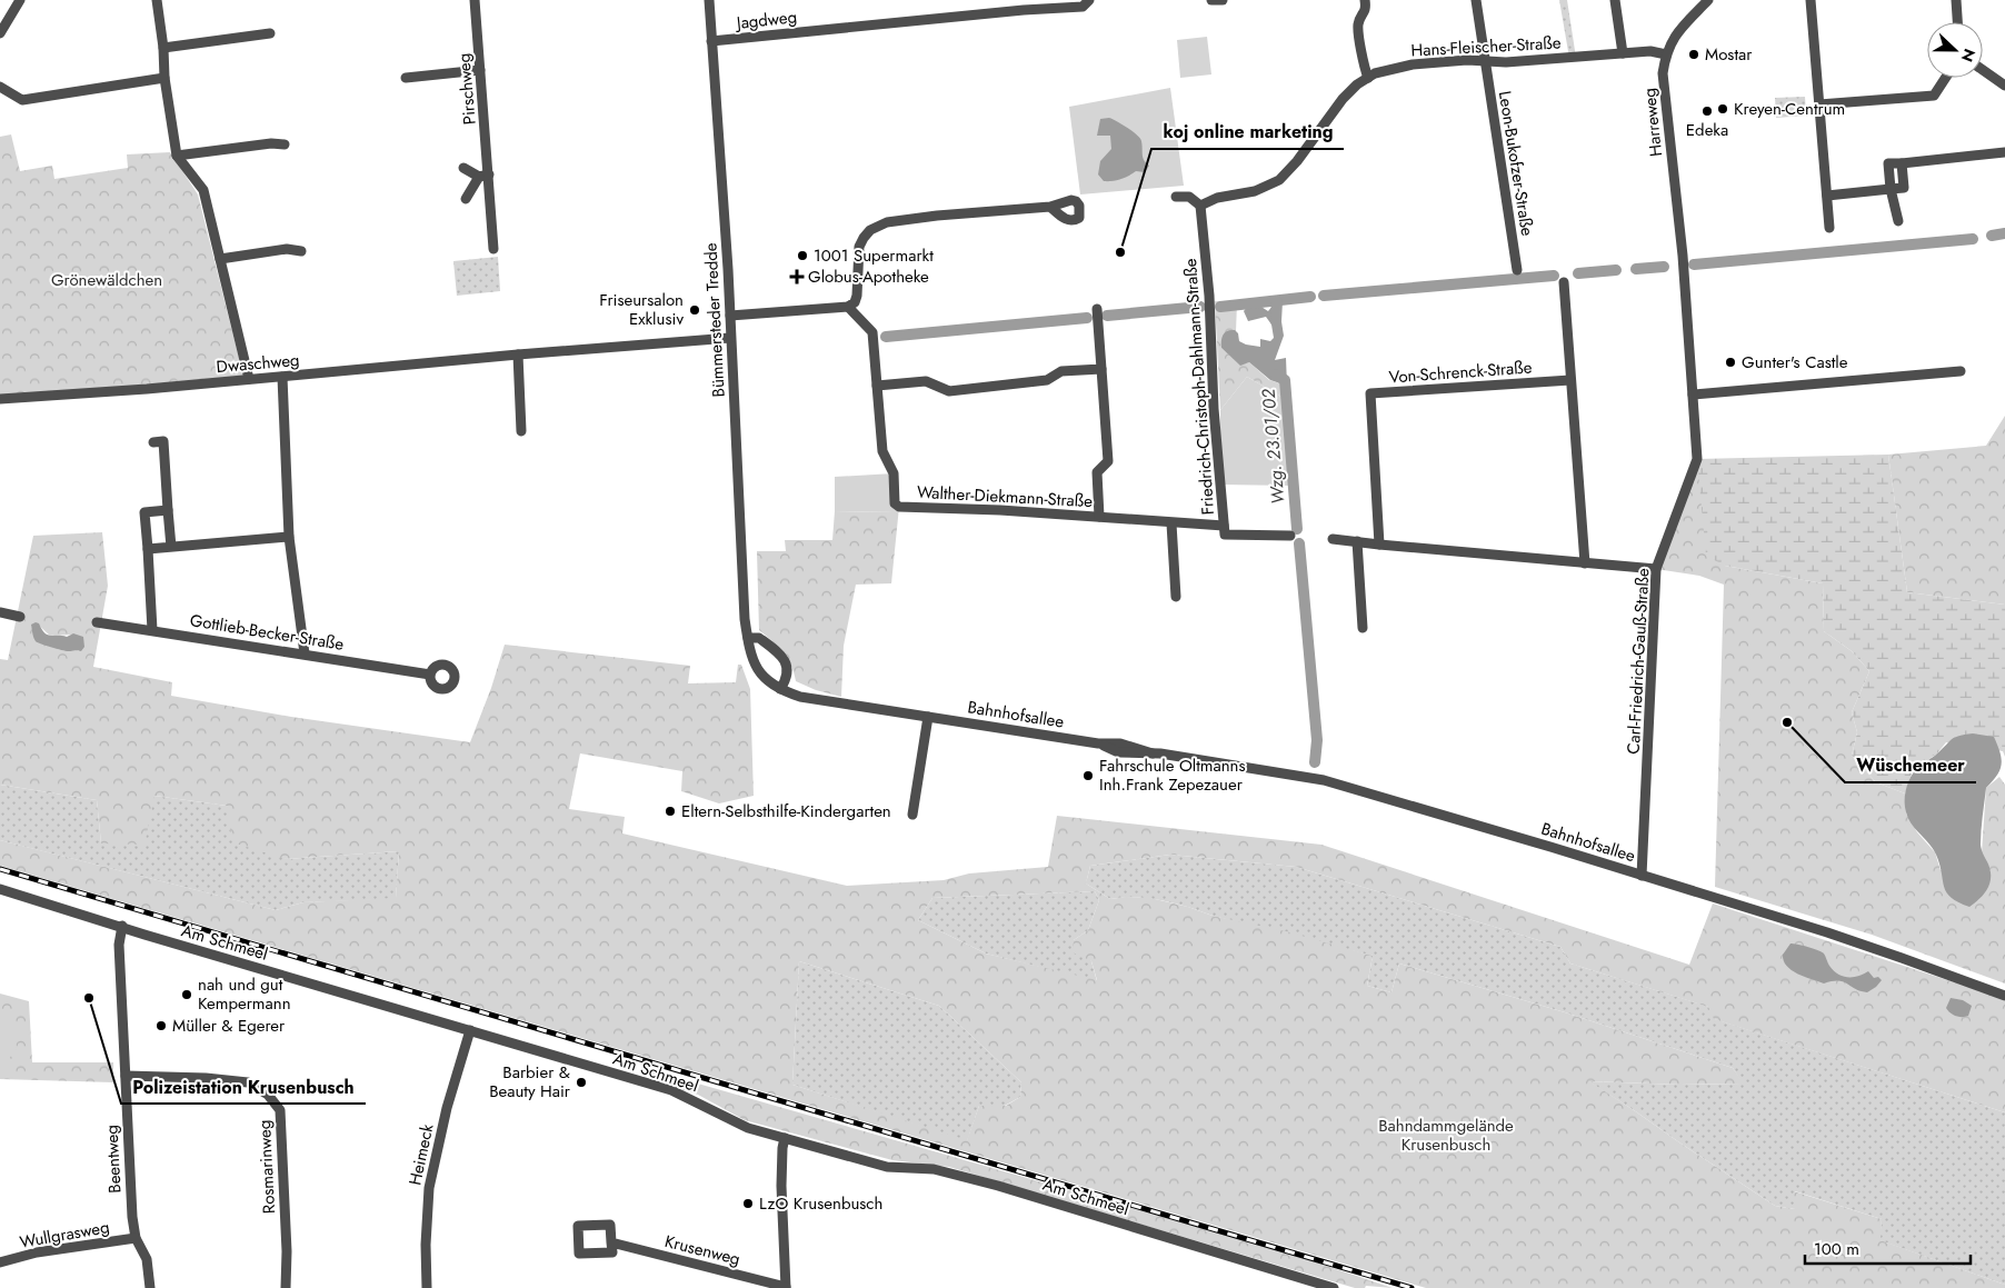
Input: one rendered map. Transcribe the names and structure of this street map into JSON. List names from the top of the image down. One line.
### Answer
{"streets":{"street":["Jagdweg","Hans-Fleischer-Straße","Pirschweg","Harreweg","Leon-Bukofzer-Straße","Bümmersteder Tredde","Dwaschweg","Von-Schrenck-Straße","Friedrich-Christoph-Dahlmann-Straße","Walther-Diekmann-Straße","Gottlieb-Becker-Straße","Carl-Friedrich-Gauß-Straße","Bahnhofsallee","Am Schmeel","Heimeck","Beentweg","Rosmarinweg","Wullgrasweg","Krusenweg"]},"crossings":[["Jagdweg","Bümmersteder Tredde"],["Hans-Fleischer-Straße","Harreweg"],["Hans-Fleischer-Straße","Leon-Bukofzer-Straße"],["Hans-Fleischer-Straße","Friedrich-Christoph-Dahlmann-Straße"],["Harreweg","Carl-Friedrich-Gauß-Straße"],["Bümmersteder Tredde","Dwaschweg"],["Bümmersteder Tredde","Bahnhofsallee"],["Friedrich-Christoph-Dahlmann-Straße","Walther-Diekmann-Straße"],["Carl-Friedrich-Gauß-Straße","Bahnhofsallee"],["Am Schmeel","Heimeck"],["Am Schmeel","Beentweg"],["Beentweg","Rosmarinweg"],["Beentweg","Wullgrasweg"]],"water":["Wzg. 23.01/02"],"parks":["Grönewäldchen","Bahndammgelände Krusenbusch"],"places":{"other":["Mostar","Kreyen-Centrum","Edeka","koj online marketing","1001 Supermarkt","Friseursalon Exklusiv","Gunter's Castle","Wüschemeer","Fahrschule Oltmanns Inh.Frank Zepezauer","Eltern-Selbsthilfe-Kindergarten","nah und gut Kempermann","Polizeistation Krusenbusch","Müller & Egerer","Barbier & Beauty Hair","LzO Krusenbusch"],"health":["Globus-Apotheke"]},"scale_bar":"100 m","north":"right"}
